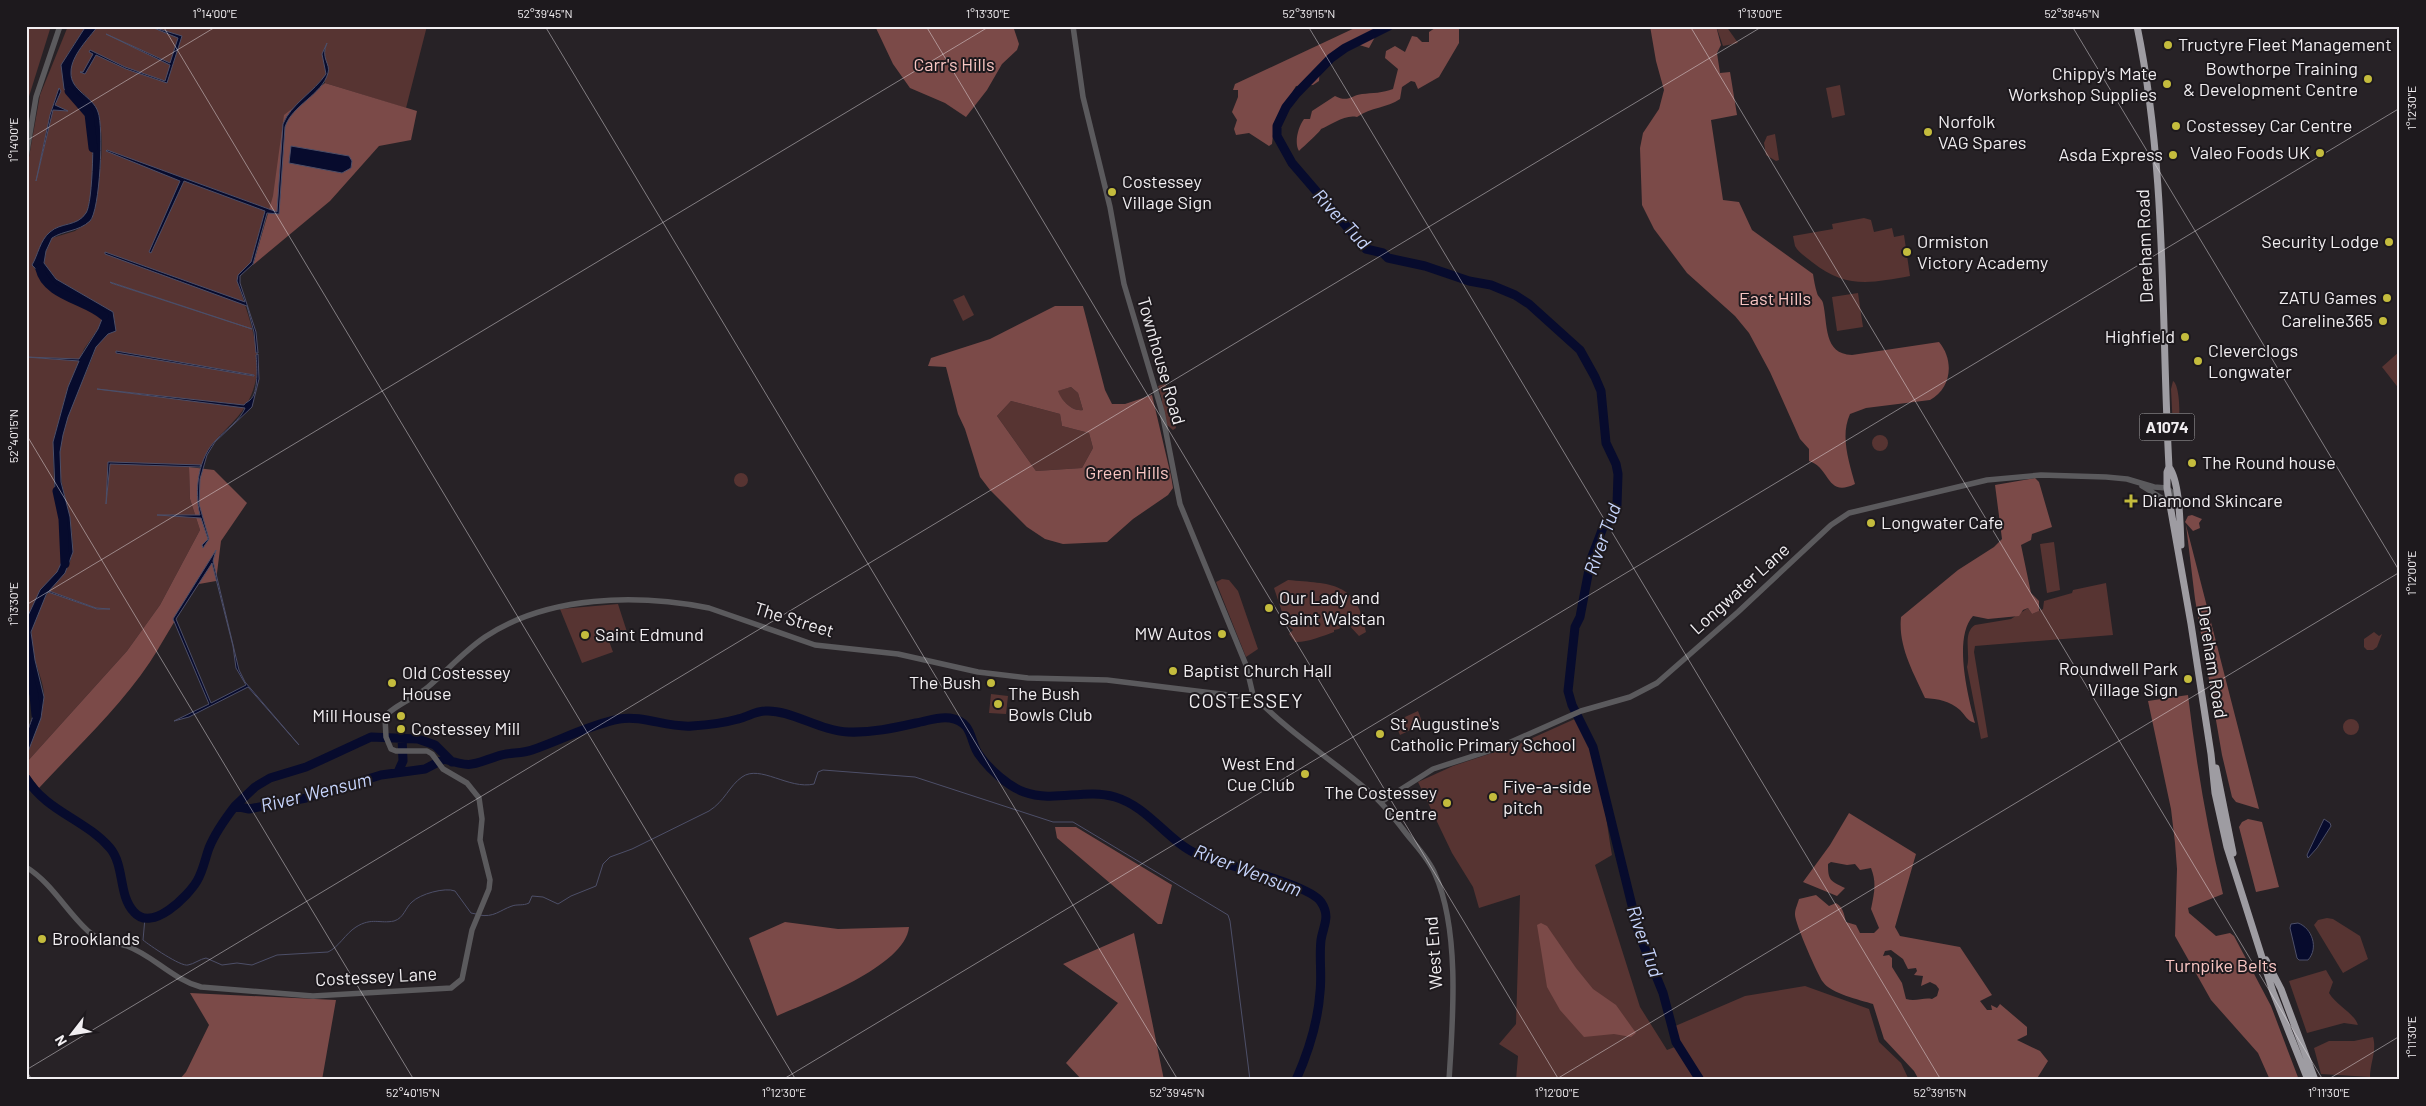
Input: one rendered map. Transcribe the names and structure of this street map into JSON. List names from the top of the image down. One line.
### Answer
{"streets":{"highway":["Dereham Road","A1074"],"street":["Townhouse Road","Longwater Lane","The Street","West End","Costessey Lane"]},"crossings":[["Dereham Road","Longwater Lane"],["Townhouse Road","The Street"],["Townhouse Road","West End"],["Longwater Lane","West End"],["The Street","West End"],["The Street","Costessey Lane"]],"districts":["COSTESSEY"],"water":["River Tud","River Wensum"],"parks":["Carr's Hills","East Hills","Green Hills","Turnpike Belts"],"places":{"other":["Tructyre Fleet Management","Bowthorpe Training & Development Centre","Chippy's Mate Workshop Supplies","Costessey Car Centre","Norfolk VAG Spares","Valeo Foods UK","Asda Express","Costessey Village Sign","Security Lodge","Ormiston Victory Academy","ZATU Games","Careline365","Highfield","Cleverclogs Longwater","The Round house","Longwater Cafe","Our Lady and Saint Walstan","MW Autos","Saint Edmund","Baptist Church Hall","Roundwell Park Village Sign","Old Costessey House","The Bush","The Bush Bowls Club","Mill House","Costessey Mill","St Augustine's Catholic Primary School","West End Cue Club","Five-a-side pitch","The Costessey Centre","Brooklands"],"health":["Diamond Skincare"]},"north":"bottom left","coordinates":["1°14'00\"E","52°39'45\"N","1°13'30\"E","52°39'15\"N","1°13'00\"E","52°38'45\"N","1°12'30\"E","52°40'15\"N","1°12'00\"E","1°11'30\"E"]}
